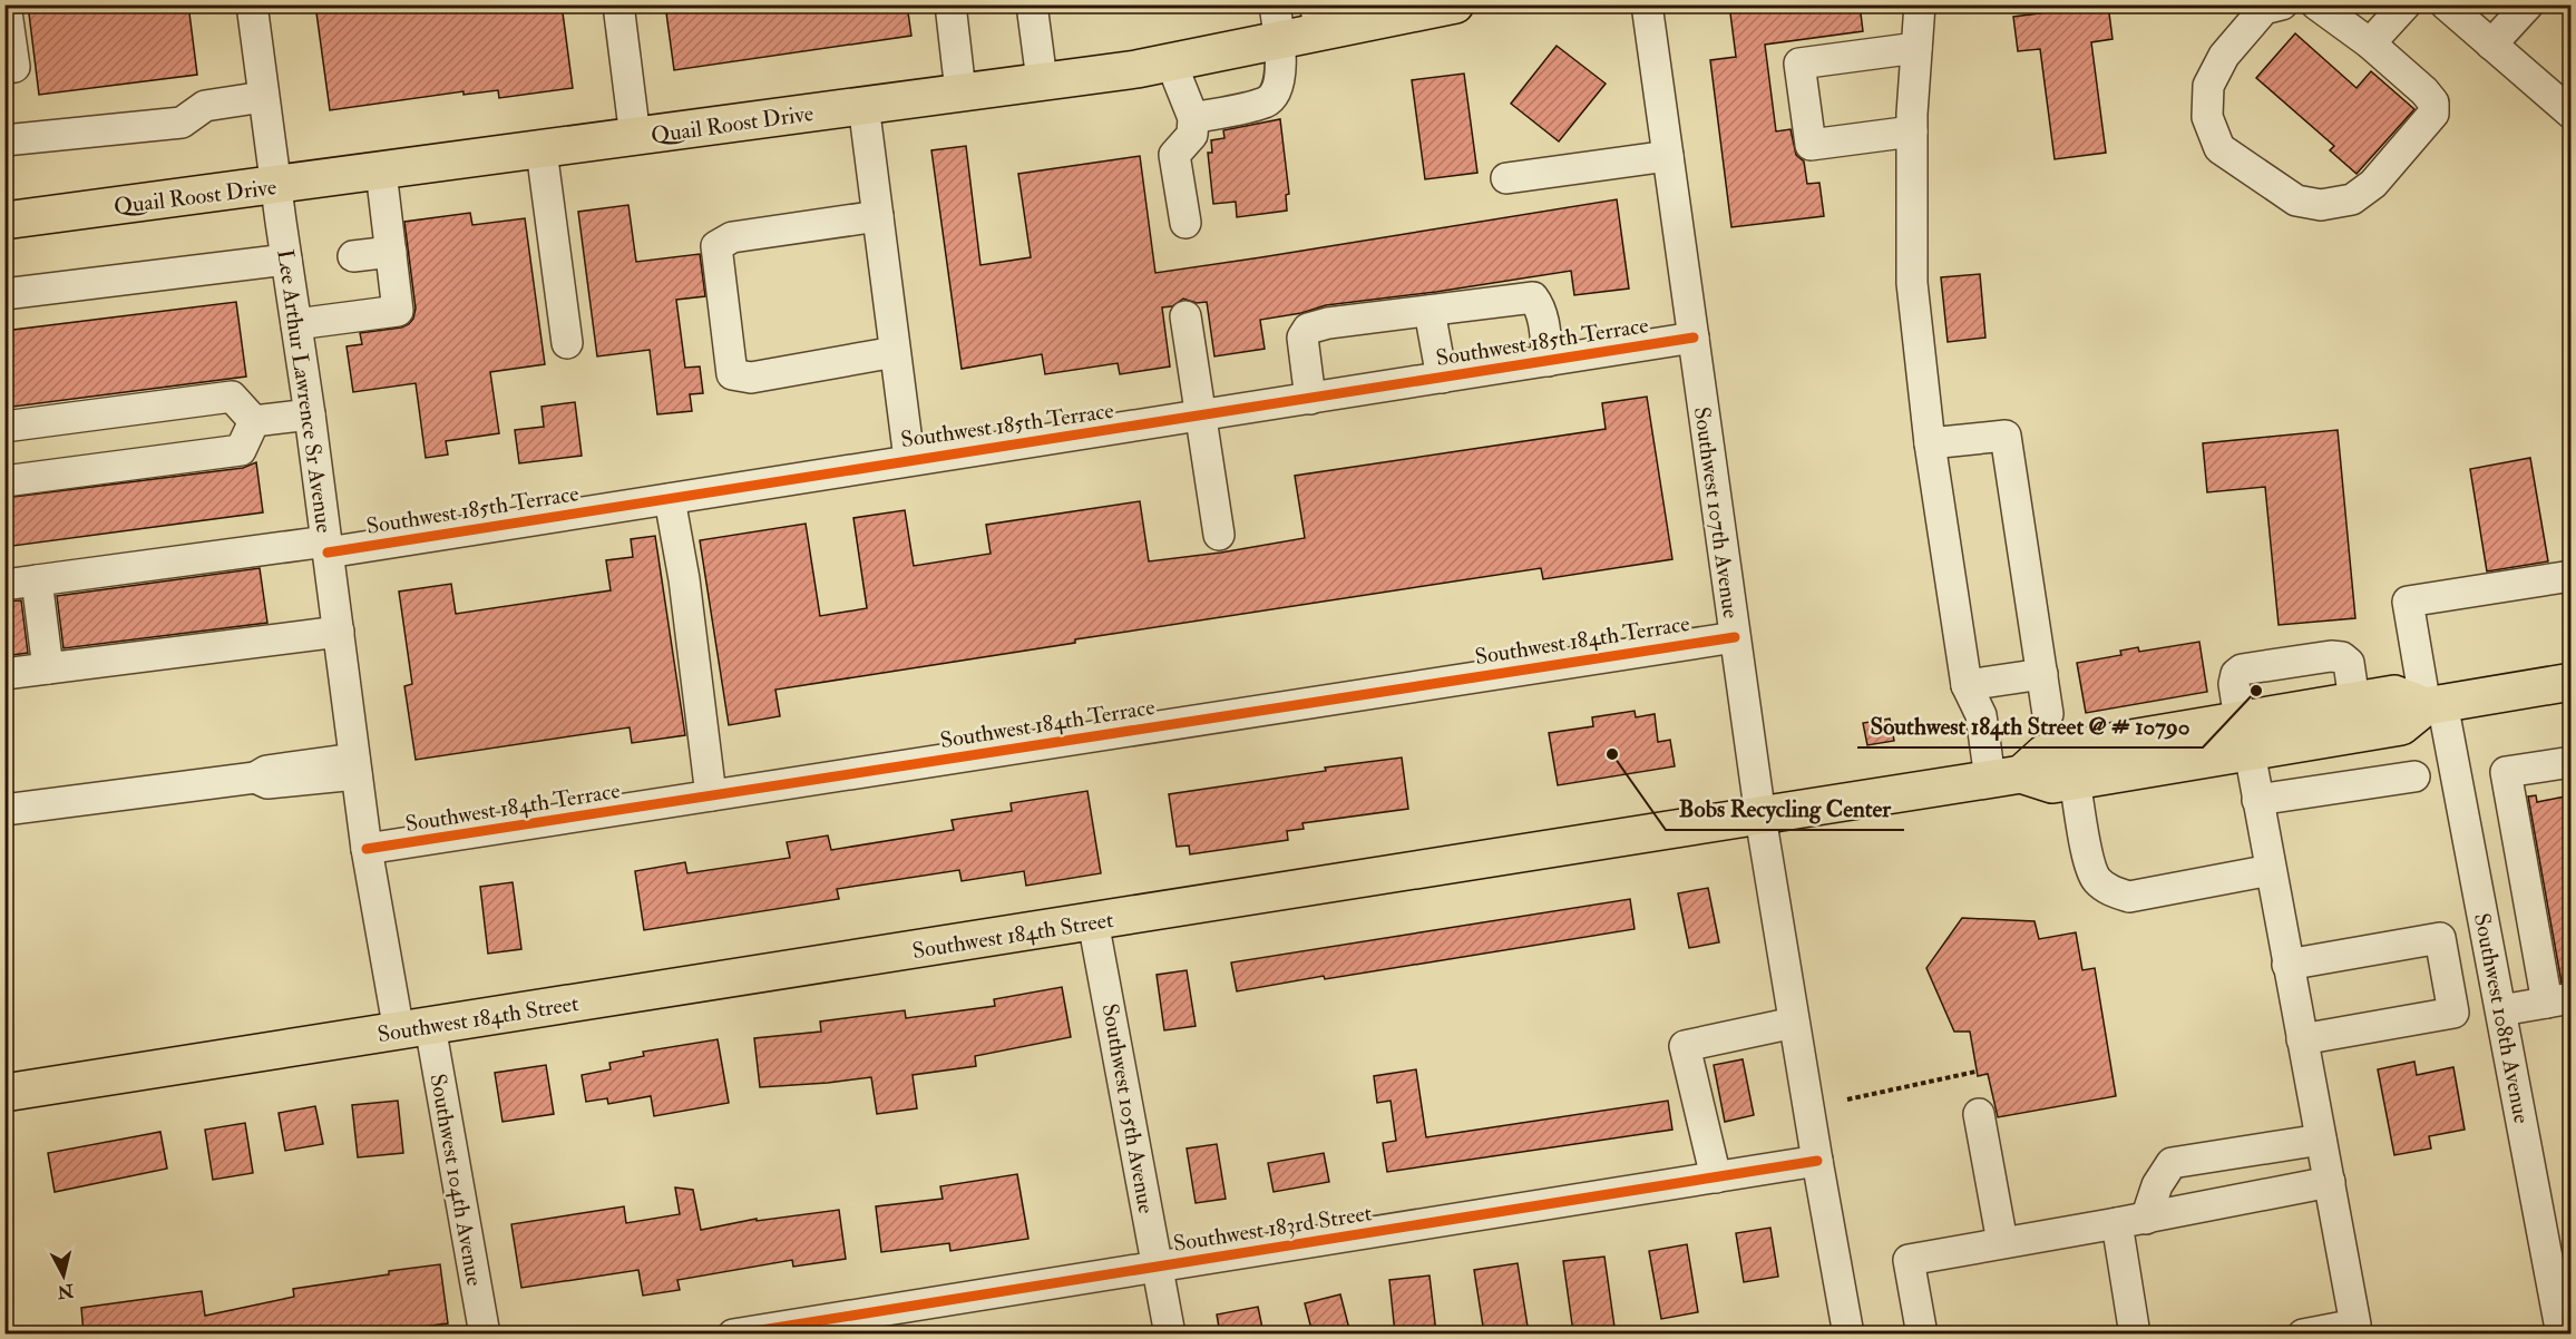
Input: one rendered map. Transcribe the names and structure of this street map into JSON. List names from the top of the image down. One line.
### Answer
{"streets":{"main road":["Quail Roost Drive","Southwest 184th Street"],"street":["Southwest 185th Terrace","Lee Arthur Lawrence Sr Avenue","Southwest 107th Avenue","Southwest 184th Terrace","Southwest 108th Avenue","Southwest 105th Avenue","Southwest 104th Avenue","Southwest 183rd Street"]},"crossings":[["Quail Roost Drive","Lee Arthur Lawrence Sr Avenue"],["Southwest 185th Terrace","Lee Arthur Lawrence Sr Avenue"],["Southwest 185th Terrace","Southwest 107th Avenue"],["Lee Arthur Lawrence Sr Avenue","Southwest 184th Terrace"],["Lee Arthur Lawrence Sr Avenue","Southwest 184th Street"],["Lee Arthur Lawrence Sr Avenue","Southwest 104th Avenue"],["Southwest 107th Avenue","Southwest 184th Terrace"],["Southwest 107th Avenue","Southwest 184th Street"],["Southwest 107th Avenue","Southwest 183rd Street"],["Southwest 184th Street","Southwest 108th Avenue"],["Southwest 184th Street","Southwest 105th Avenue"],["Southwest 184th Street","Southwest 104th Avenue"],["Southwest 105th Avenue","Southwest 183rd Street"]],"places":["Southwest 184th Street @ # 10790","Bobs Recycling Center"],"north":"bottom"}
